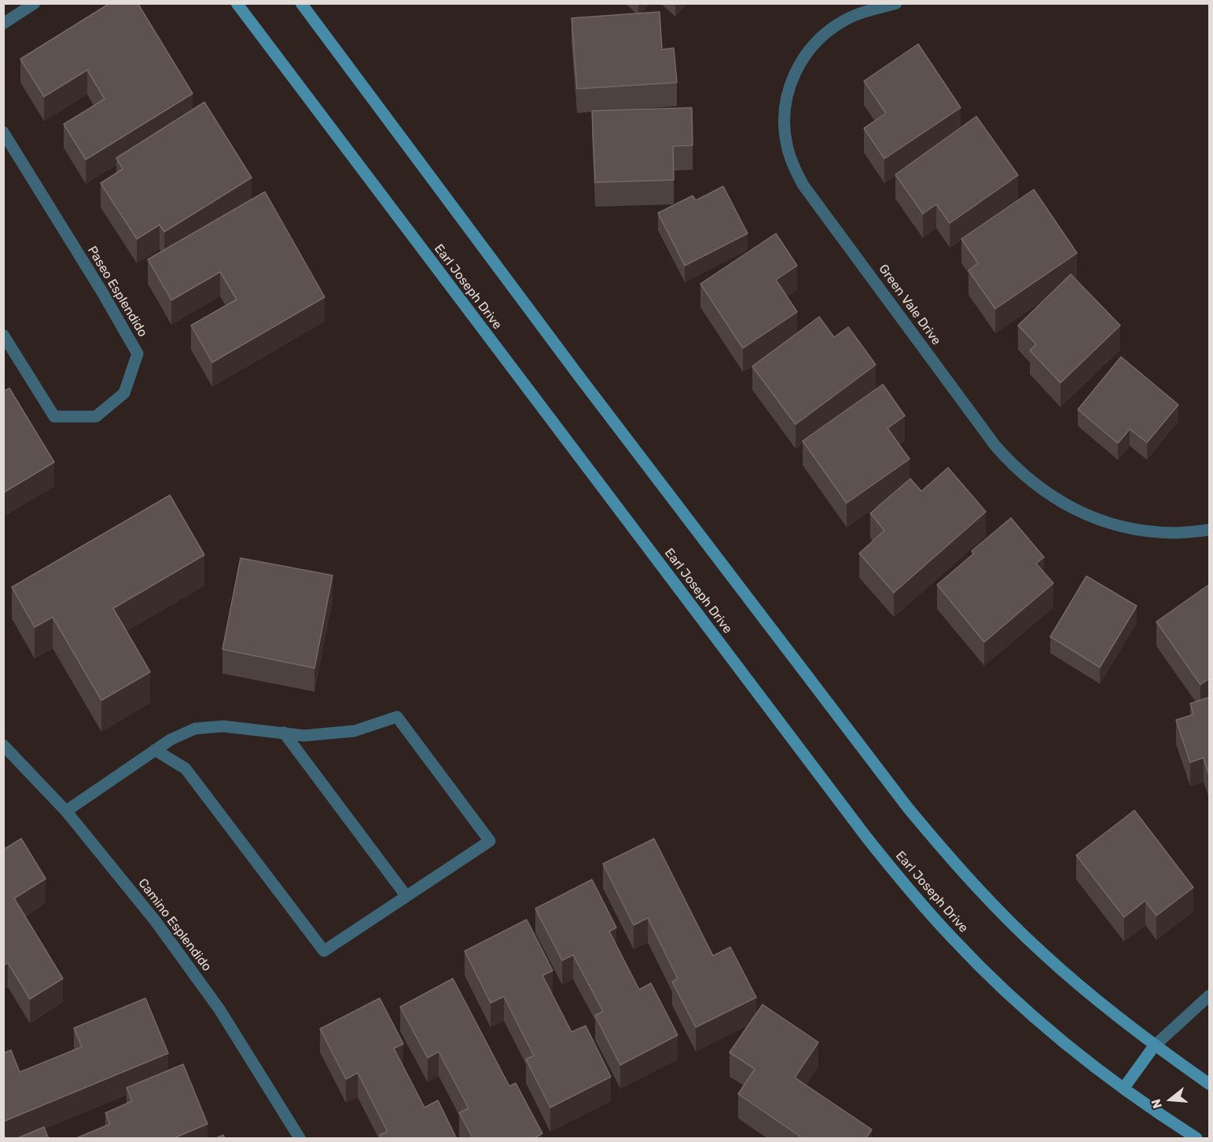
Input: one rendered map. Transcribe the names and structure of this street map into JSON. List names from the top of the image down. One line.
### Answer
{"streets":{"main road":["Earl Joseph Drive"],"street":["Paseo Esplendido","Green Vale Drive","Camino Esplendido"]},"north":"left"}
